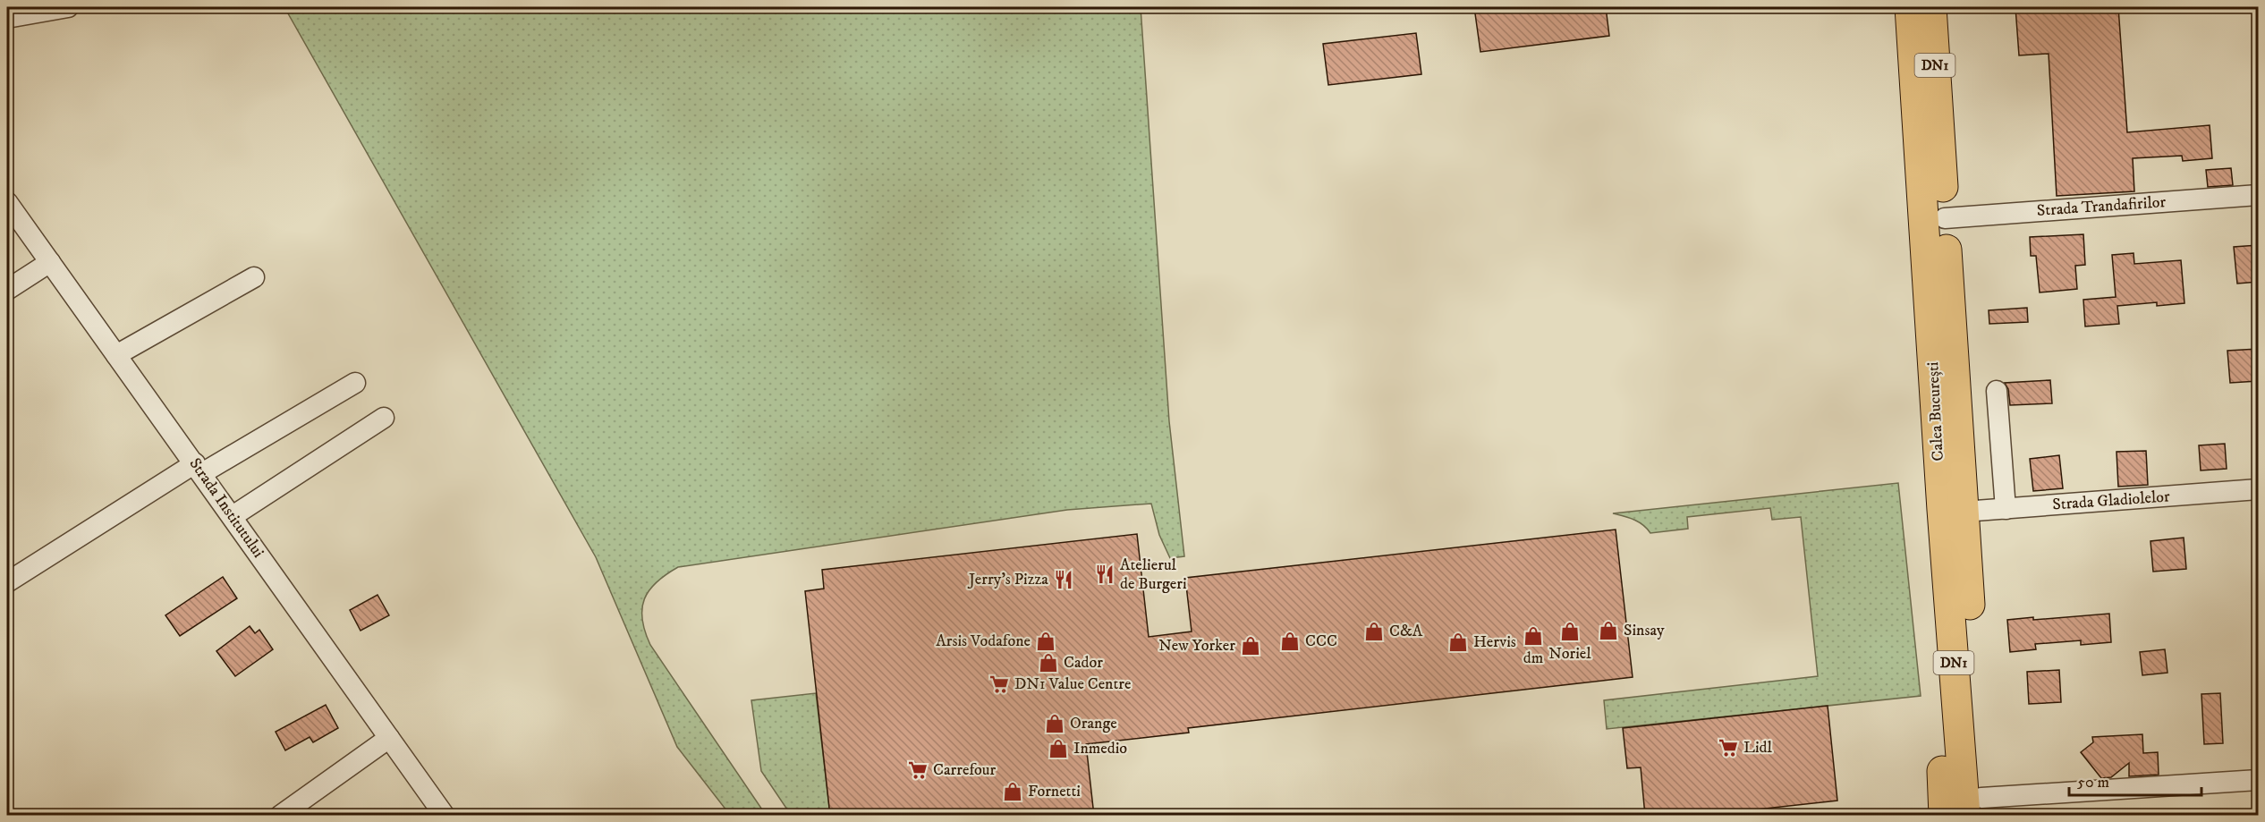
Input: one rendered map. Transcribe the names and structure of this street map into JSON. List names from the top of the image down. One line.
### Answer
{"streets":{"highway":["DN1","Calea București"],"street":["Strada Trandafirilor","Strada Gladiolelor","Strada Institutului"]},"crossings":[["Strada Trandafirilor","Calea București"],["Calea București","Strada Gladiolelor"]],"places":{"restaurant":["Atelierul de Burgeri","Jerry's Pizza"],"shop":["Sinsay","C&A","Noriel","dm","Arsis Vodafone","CCC","Hervis","New Yorker","Cador","Orange","Inmedio","Fornetti"],"supermarket":["DN1 Value Centre","Lidl","Carrefour"]},"scale_bar":"50 m"}
